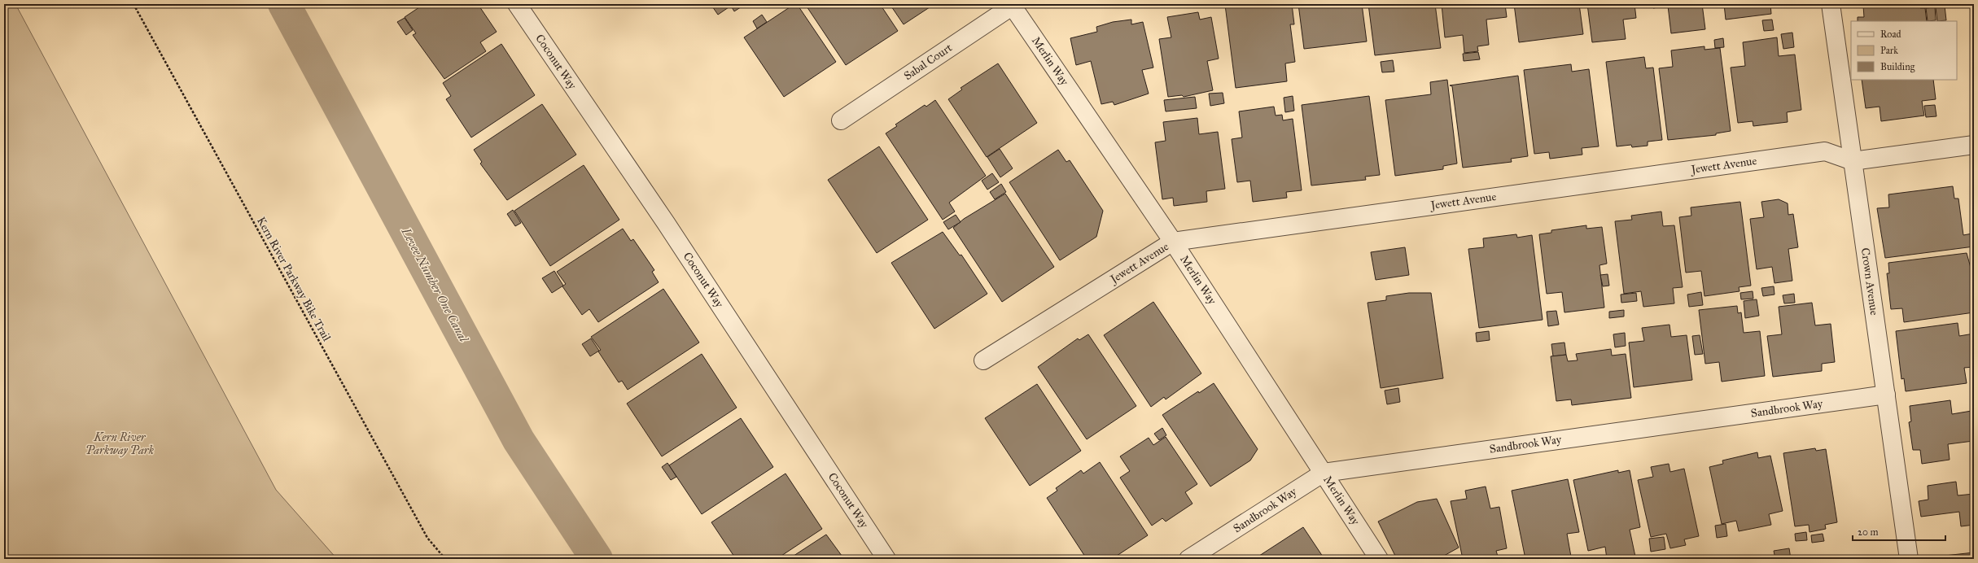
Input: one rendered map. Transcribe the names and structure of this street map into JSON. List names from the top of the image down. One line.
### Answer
{"streets":{"street":["Merlin Way","Coconut Way","Sabal Court","Jewett Avenue","Crown Avenue","Sandbrook Way"],"path":["Kern River Parkway Bike Trail"]},"crossings":[["Merlin Way","Sabal Court"],["Merlin Way","Jewett Avenue"],["Merlin Way","Sandbrook Way"],["Jewett Avenue","Crown Avenue"],["Crown Avenue","Sandbrook Way"]],"water":["Levee Number One Canal"],"parks":["Kern River Parkway Park"],"legend":["Road","Park","Building"],"scale_bar":"20 m"}
